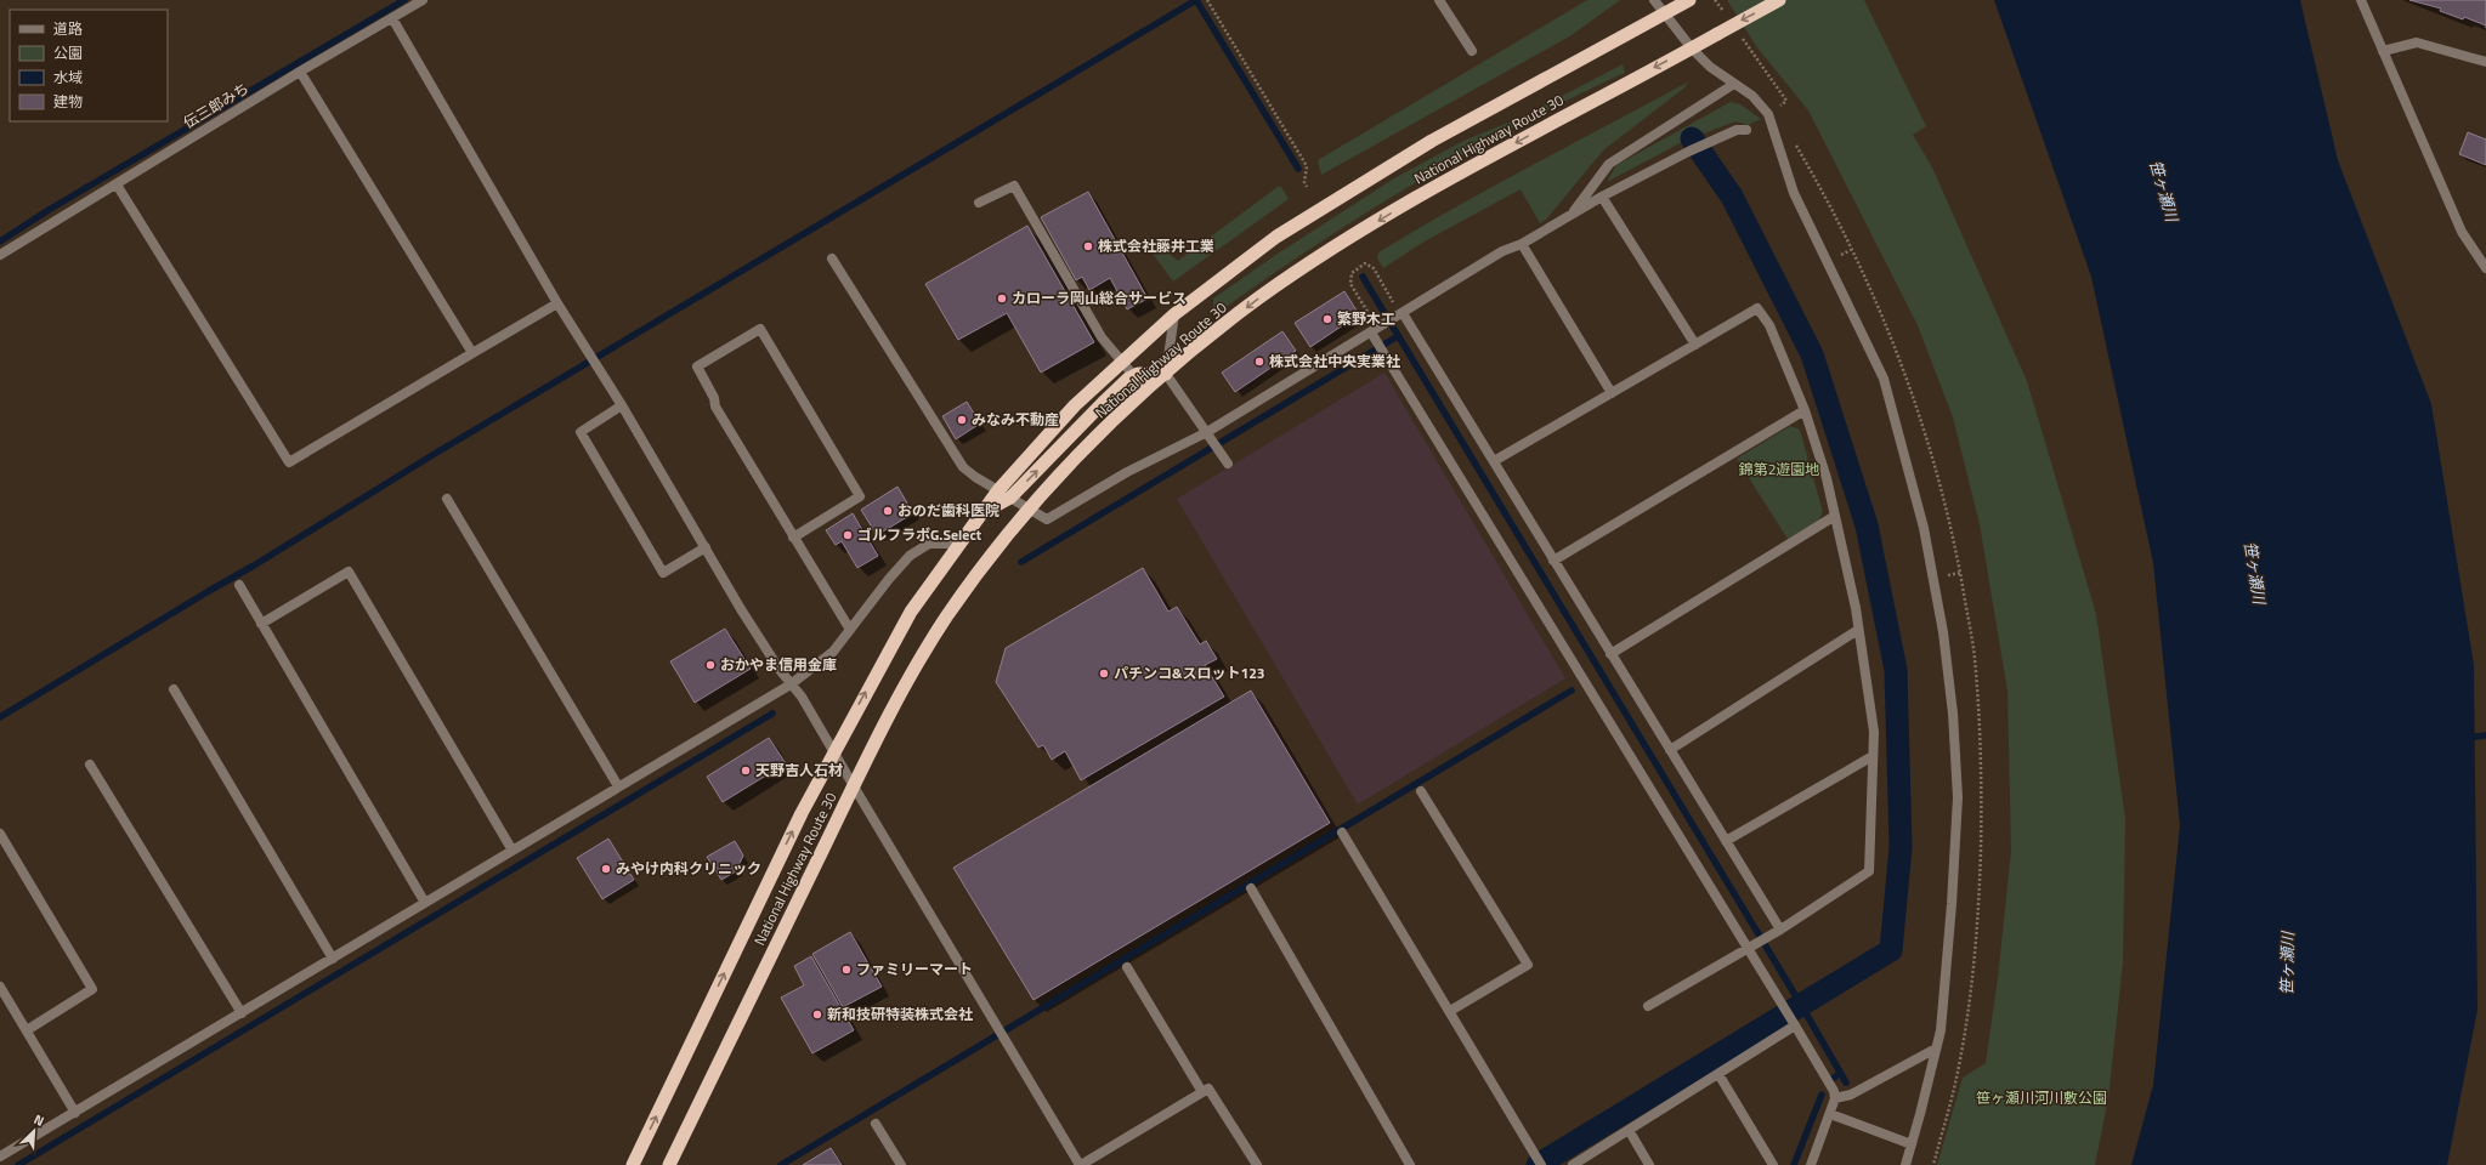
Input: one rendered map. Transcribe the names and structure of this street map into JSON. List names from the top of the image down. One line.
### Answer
{"streets":{"highway":["National Highway Route 30"],"street":["伝三郎みち"]},"water":["笹ヶ瀬川"],"parks":["錦第2遊園地","笹ヶ瀬川河川敷公園"],"places":["株式会社藤井工業","カローラ岡山総合サービス","繁野木工","株式会社中央実業社","みなみ不動産","おのだ歯科医院","ゴルフラボG.Select","おかやま信用金庫","パチンコ&スロット123","天野吉人石材","みやけ内科クリニック","ファミリーマート","新和技研特装株式会社"],"legend":["道路","公園","水域","建物"],"north":"top right"}
